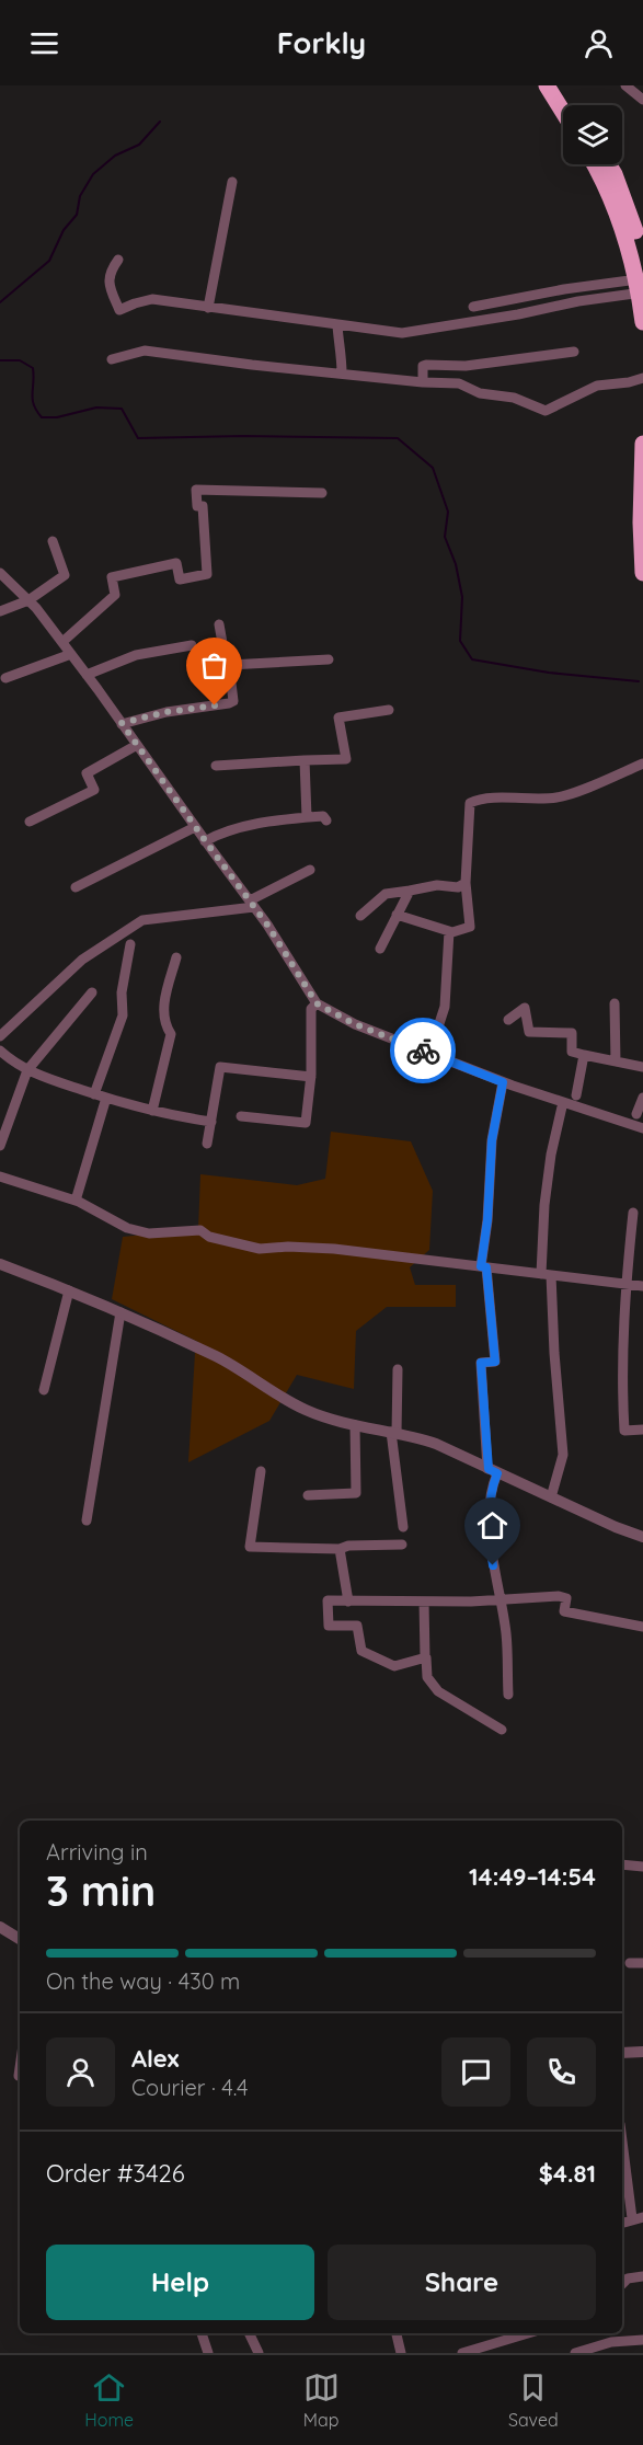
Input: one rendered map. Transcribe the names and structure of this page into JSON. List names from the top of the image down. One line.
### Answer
{"page":{"header":"Forkly","heading":["3 min","Arriving in","14:49–14:54"],"panel":["Alex","Courier · 4.4","Order #3426","$4.81"],"bar":"On the way · 430 m","buttons":["Help","Share"],"tabs":["Home","Map","Saved"]}}
